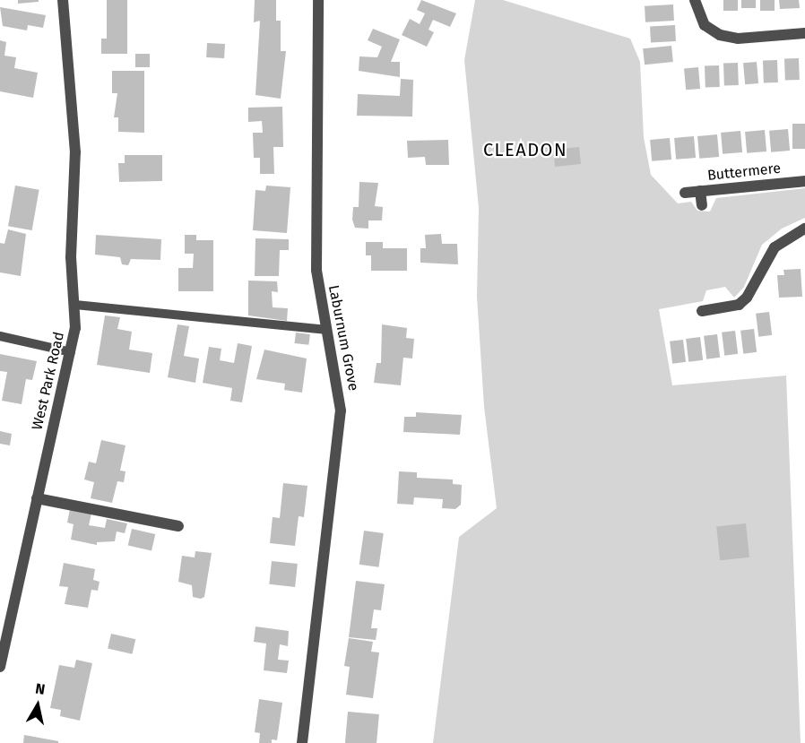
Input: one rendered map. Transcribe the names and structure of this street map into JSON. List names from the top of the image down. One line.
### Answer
{"streets":{"street":["Buttermere","Laburnum Grove","West Park Road"]},"districts":["CLEADON"],"north":"top"}
